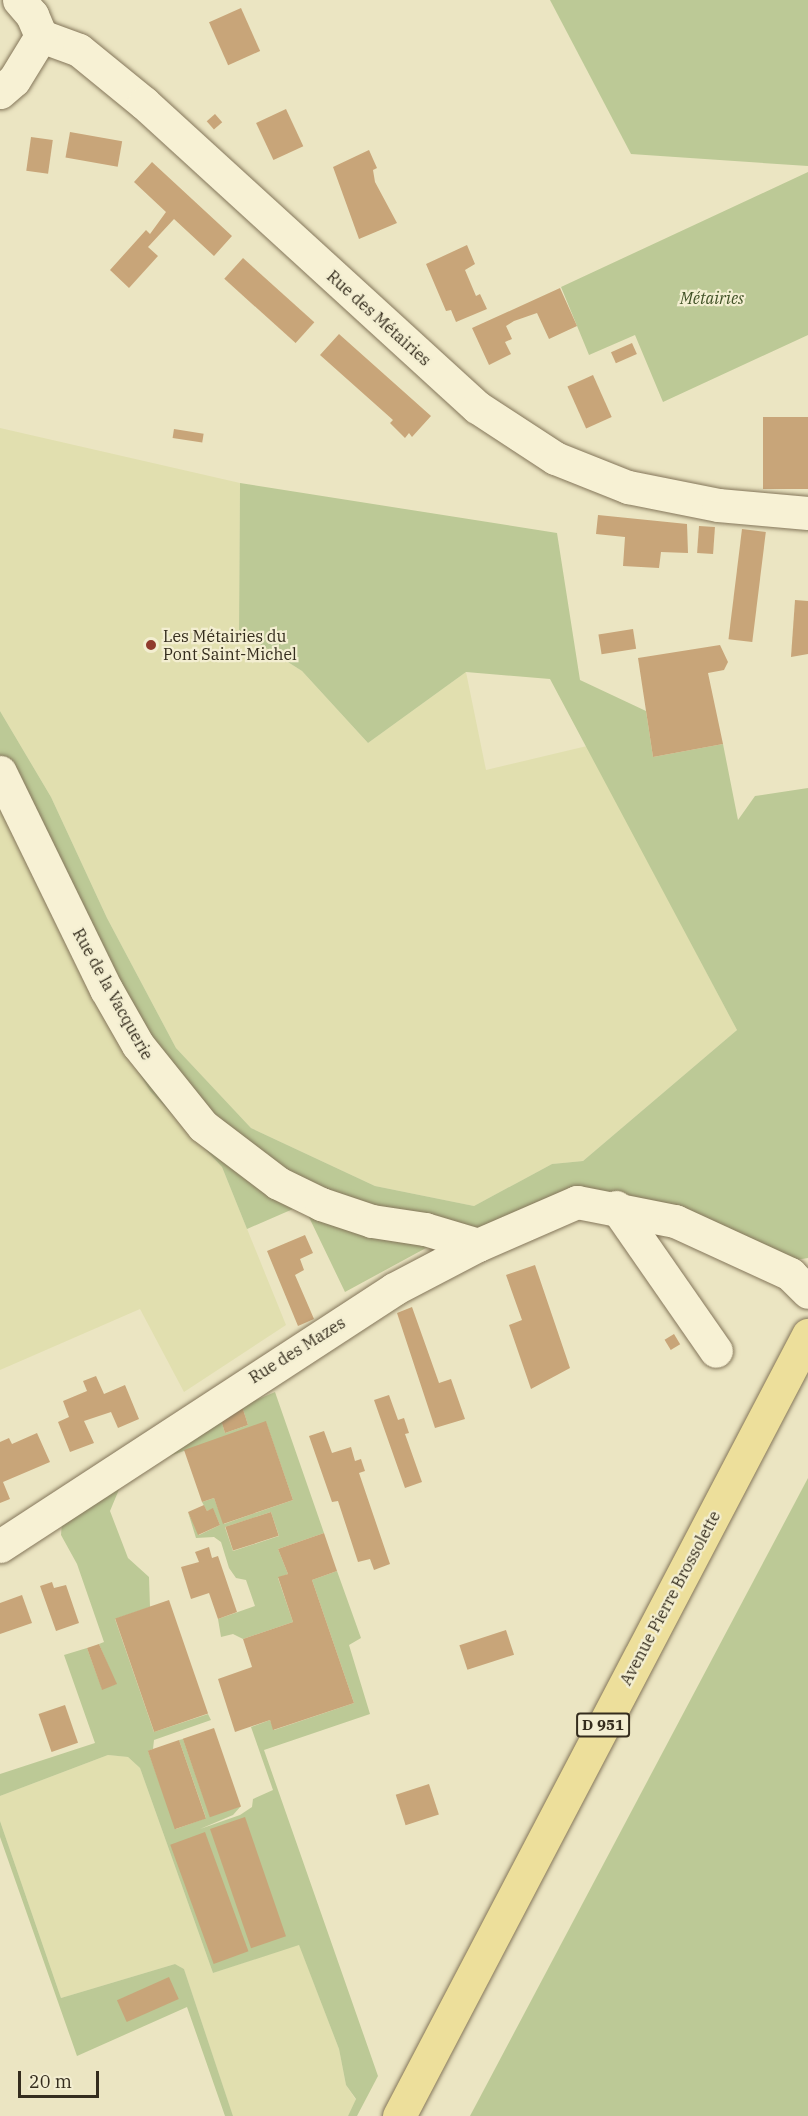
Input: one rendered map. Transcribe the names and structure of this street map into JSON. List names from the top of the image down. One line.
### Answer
{"streets":{"main road":["Avenue Pierre Brossolette","D 951"],"street":["Rue des Métairies","Rue de la Vacquerie","Rue des Mazes"]},"crossings":[["Rue de la Vacquerie","Rue des Mazes"]],"parks":["Métairies"],"places":["Les Métairies du Pont Saint-Michel"],"scale_bar":"20 m"}
